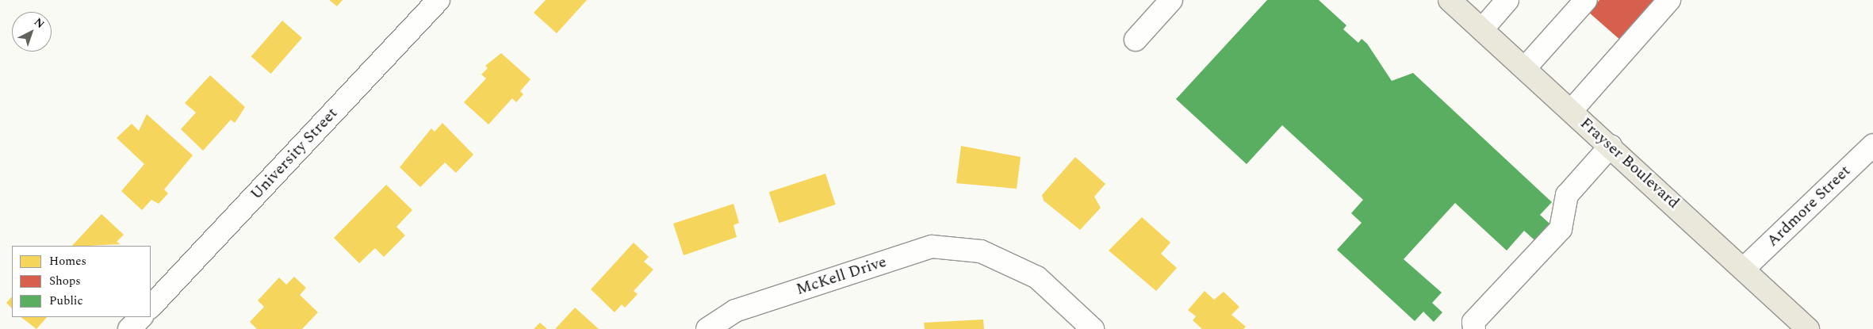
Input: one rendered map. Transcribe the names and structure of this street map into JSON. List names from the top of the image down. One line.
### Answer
{"streets":{"main road":["Frayser Boulevard"],"street":["University Street","Ardmore Street","McKell Drive"]},"crossings":[["Frayser Boulevard","Ardmore Street"]],"legend":["Homes","Shops","Public"],"north":"top right"}
